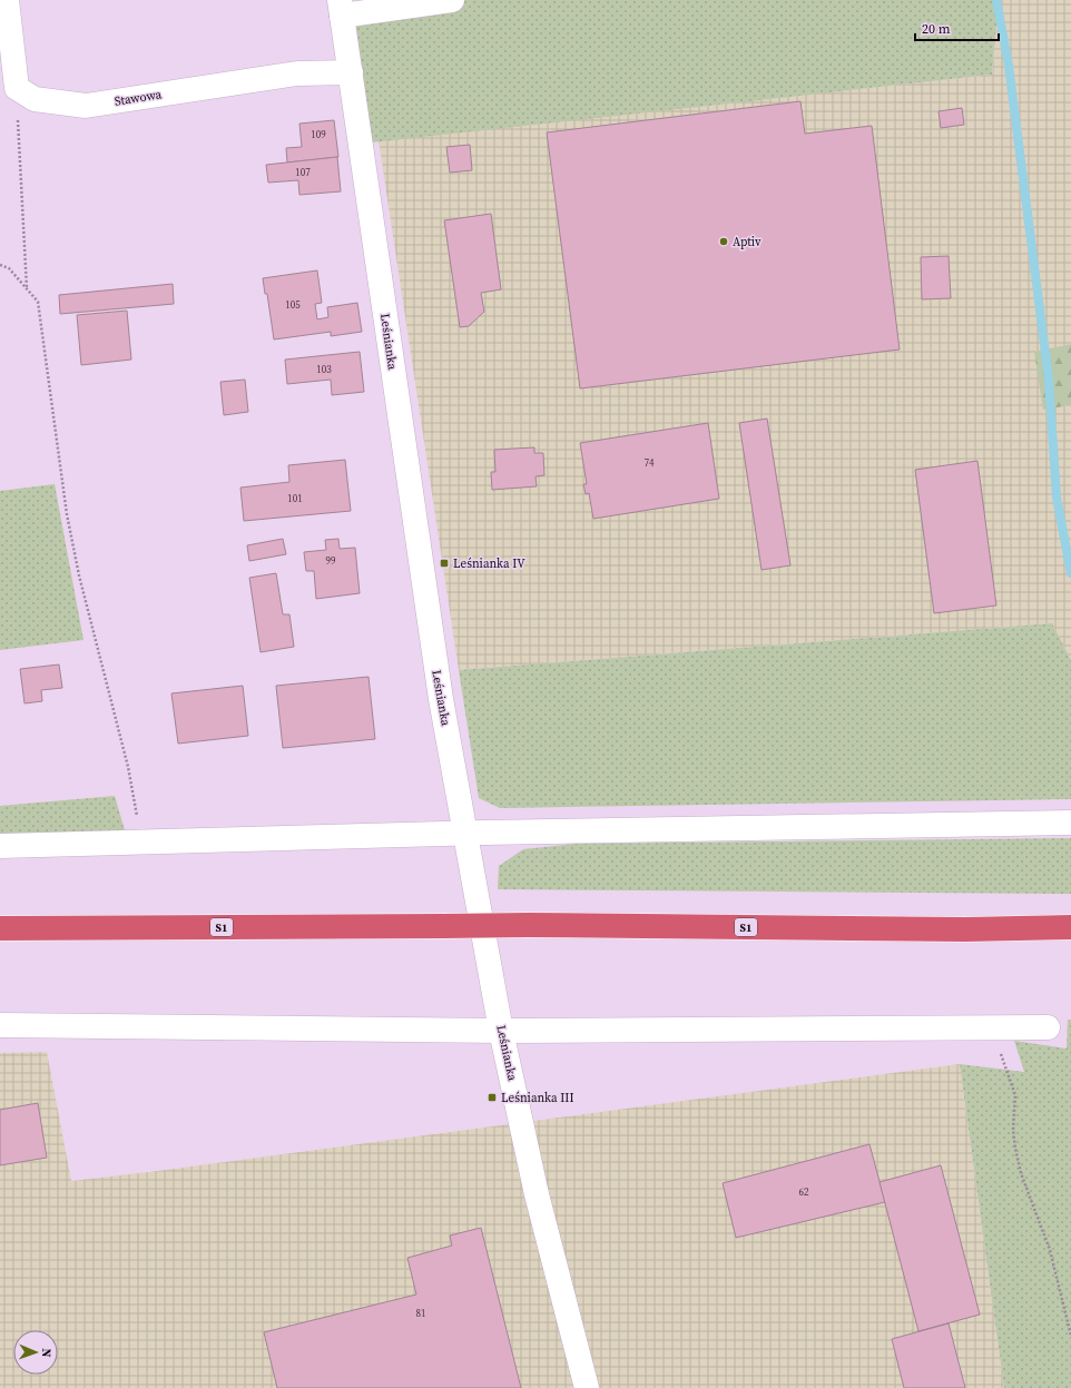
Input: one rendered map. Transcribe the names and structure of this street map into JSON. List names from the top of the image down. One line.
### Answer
{"streets":{"highway":["S1"],"street":["Stawowa","Leśnianka"]},"crossings":[["Stawowa","Leśnianka"]],"places":{"other":["Aptiv"],"transit":["Leśnianka IV","Leśnianka III"]},"house_numbers":["109","107","105","103","74","101","99","62","81"],"scale_bar":"20 m","north":"right"}
